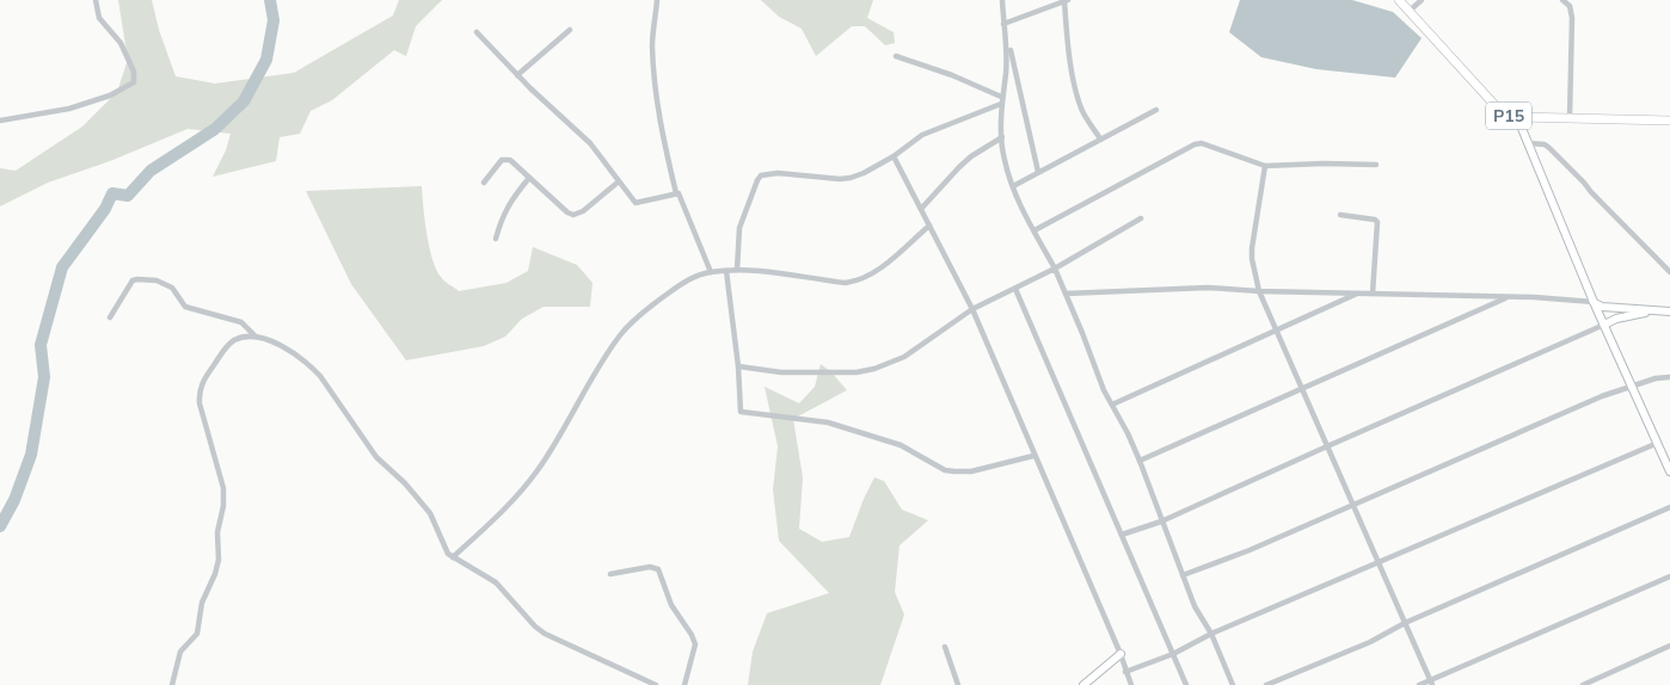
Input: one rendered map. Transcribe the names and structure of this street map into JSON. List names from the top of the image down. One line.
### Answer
{"streets":{"main road":["P15"]}}
